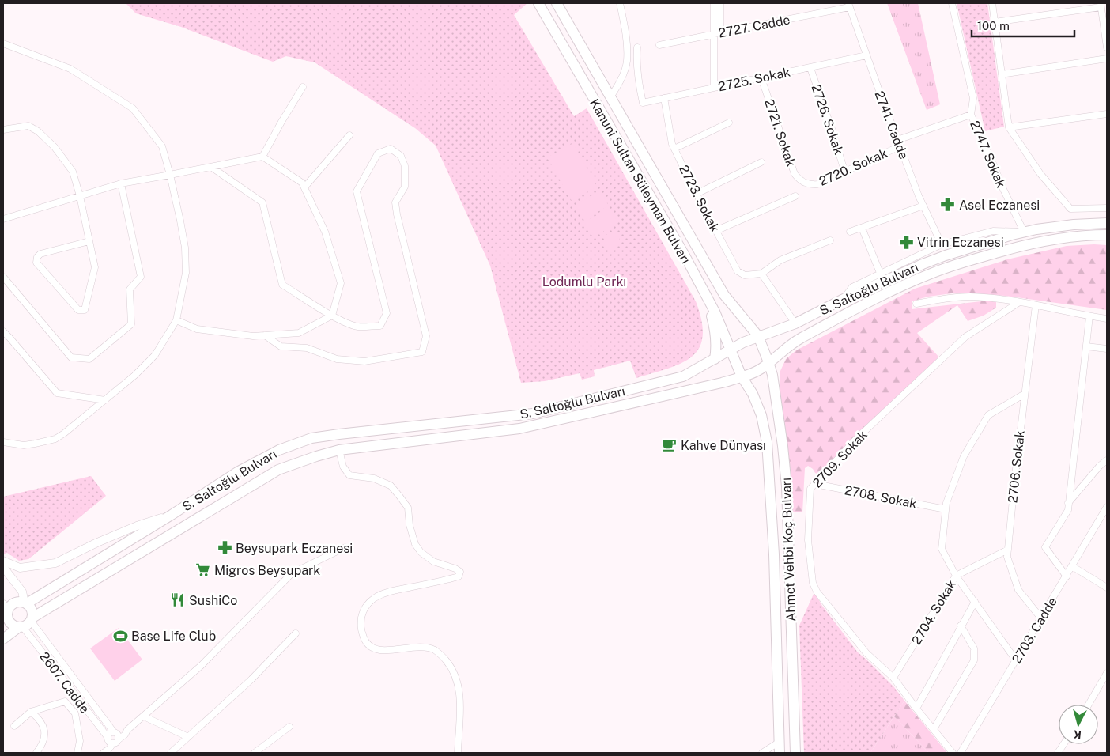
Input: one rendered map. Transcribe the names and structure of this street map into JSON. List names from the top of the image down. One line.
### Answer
{"streets":{"main road":["Kanuni Sultan Süleyman Bulvarı","S. Saltoğlu Bulvarı","Ahmet Vehbi Koç Bulvarı"],"street":["2727. Cadde","2725. Sokak","2726. Sokak","2741. Cadde","2721. Sokak","2747. Sokak","2720. Sokak","2723. Sokak","2709. Sokak","2706. Sokak","2708. Sokak","2704. Sokak","2703. Cadde","2607. Cadde"]},"crossings":[["2727. Cadde","2741. Cadde"],["2725. Sokak","2726. Sokak"],["2725. Sokak","2741. Cadde"],["2725. Sokak","2721. Sokak"],["2725. Sokak","2723. Sokak"],["2726. Sokak","2720. Sokak"],["2741. Cadde","2720. Sokak"],["2721. Sokak","2720. Sokak"],["2747. Sokak","2720. Sokak"],["2747. Sokak","S. Saltoğlu Bulvarı"],["Kanuni Sultan Süleyman Bulvarı","S. Saltoğlu Bulvarı"],["Kanuni Sultan Süleyman Bulvarı","Ahmet Vehbi Koç Bulvarı"],["S. Saltoğlu Bulvarı","Ahmet Vehbi Koç Bulvarı"],["S. Saltoğlu Bulvarı","2607. Cadde"],["2709. Sokak","2708. Sokak"],["2709. Sokak","2704. Sokak"],["2706. Sokak","2704. Sokak"],["2706. Sokak","2703. Cadde"]],"parks":["Lodumlu Parkı"],"places":{"pharmacy":["Asel Eczanesi","Vitrin Eczanesi","Beysupark Eczanesi"],"cafe":["Kahve Dünyası"],"supermarket":["Migros Beysupark"],"restaurant":["SushiCo"],"sports":["Base Life Club"]},"scale_bar":"100 m","north":"bottom"}
